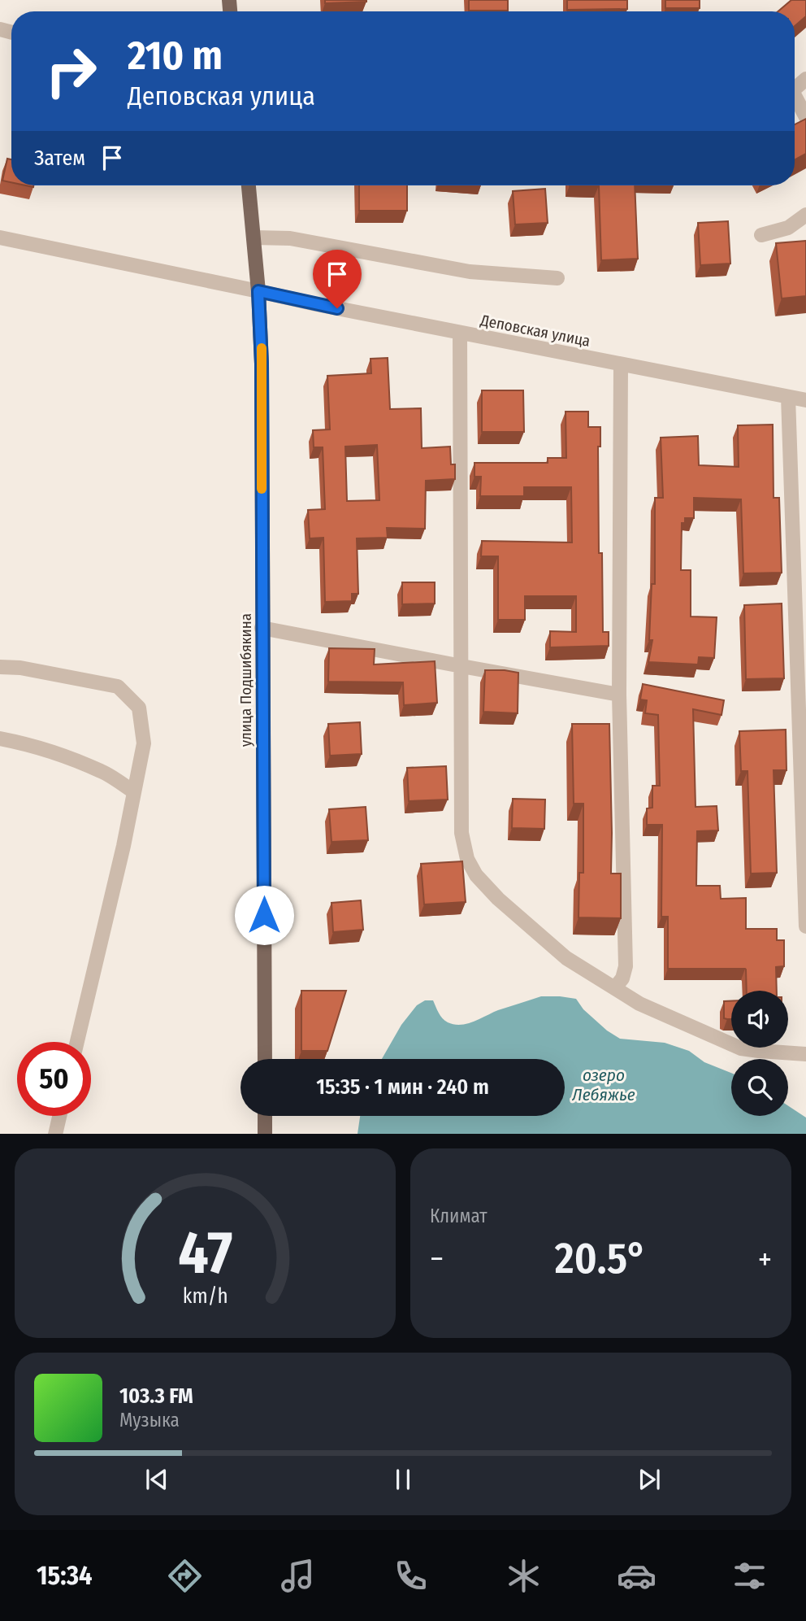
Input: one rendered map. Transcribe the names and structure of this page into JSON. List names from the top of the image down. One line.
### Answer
{"streets":{"main road":["улица Подшибякина"],"street":["Деповская улица"]},"crossings":[["Деповская улица","улица Подшибякина"]],"water":["озеро Лебяжье"],"page":{"turn":["210 m","Деповская улица"],"then":"Затем","limit":"50","trip":"15:35 · 1 мин · 240 m","tile":"Климат","heat":["−","20.5°","+"],"song":["103.3 FM","Музыка"],"tabs":"15:34","gauge":["47","km/h"]}}
